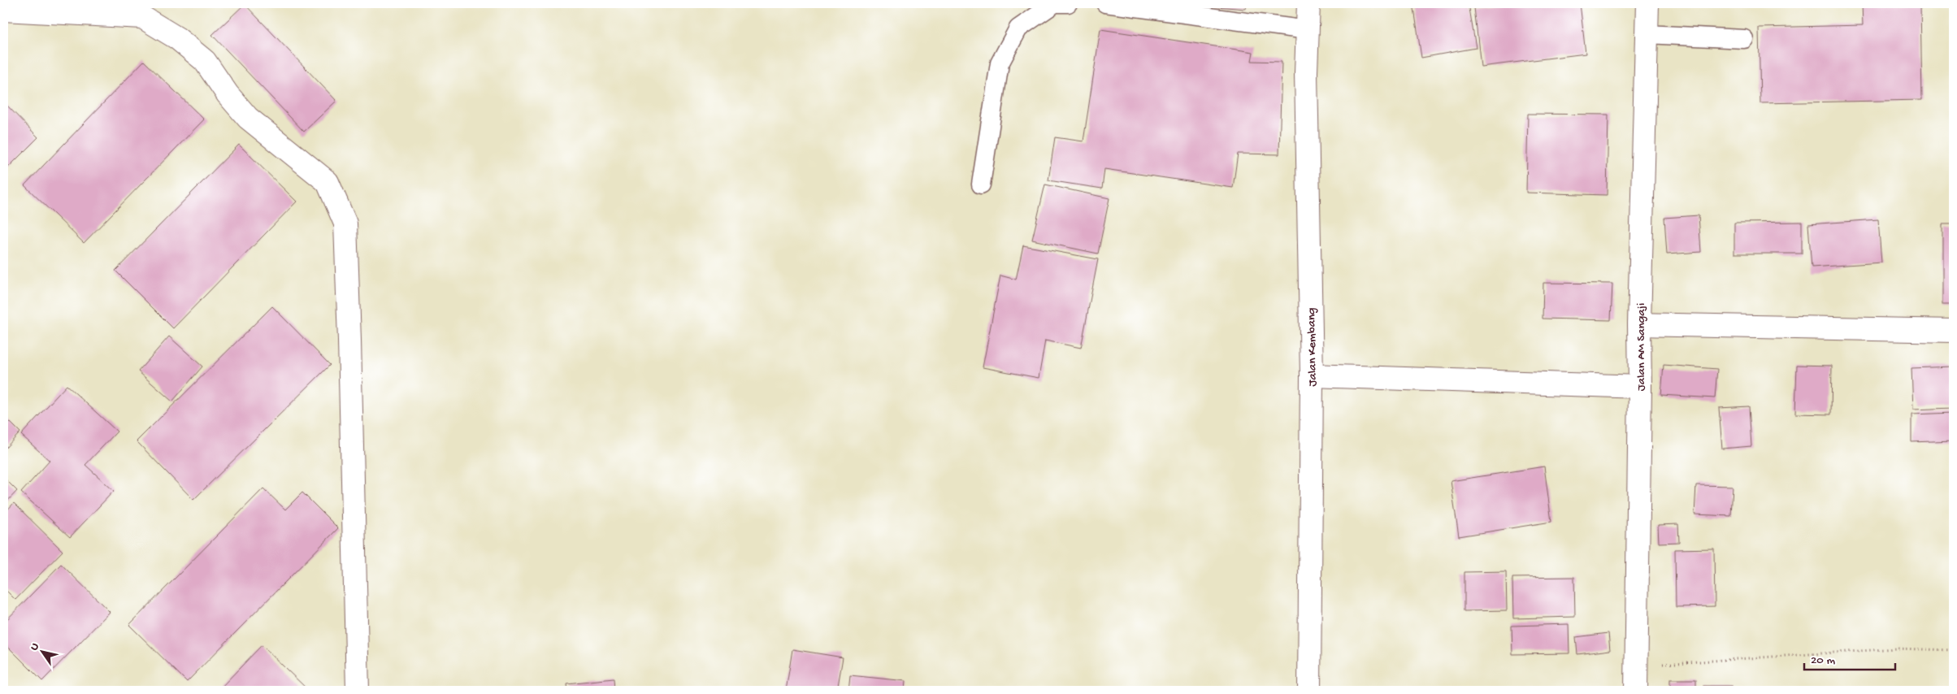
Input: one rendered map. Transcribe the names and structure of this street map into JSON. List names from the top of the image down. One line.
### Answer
{"streets":{"main road":["Jalan Kembang","Jalan AM Sangaji"]},"scale_bar":"20 m","north":"top left"}
